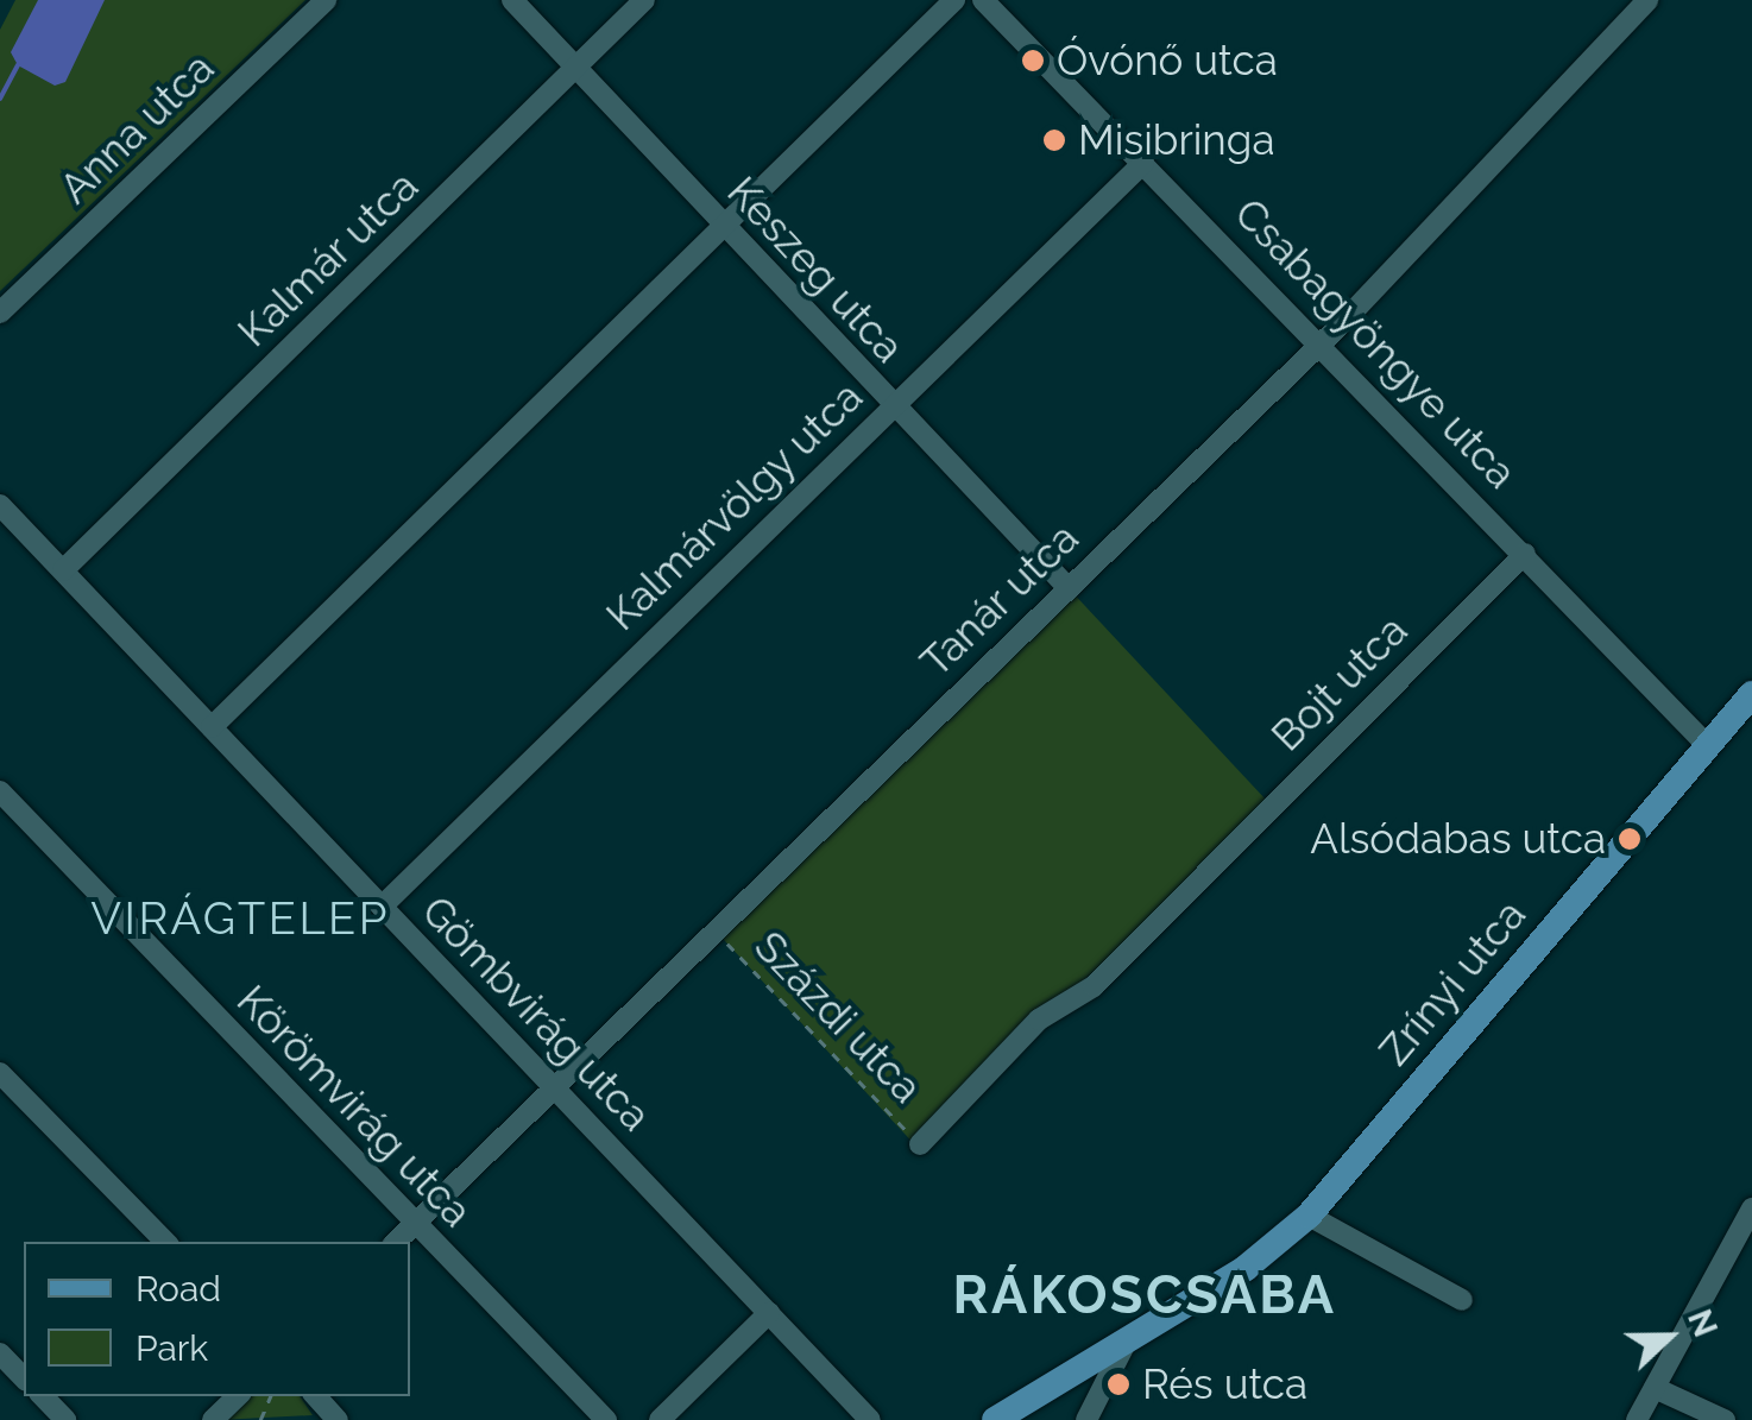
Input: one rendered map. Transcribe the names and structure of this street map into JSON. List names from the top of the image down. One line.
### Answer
{"streets":{"main road":["Zrínyi utca"],"street":["Anna utca","Kalmár utca","Keszeg utca","Csabagyöngye utca","Kalmárvölgy utca","Tanár utca","Bojt utca","Gömbvirág utca","Körömvirág utca"],"path":["Százdi utca"]},"crossings":[["Kalmár utca","Keszeg utca"],["Kalmár utca","Gömbvirág utca"],["Keszeg utca","Kalmárvölgy utca"],["Keszeg utca","Tanár utca"],["Csabagyöngye utca","Kalmárvölgy utca"],["Csabagyöngye utca","Tanár utca"],["Csabagyöngye utca","Bojt utca"],["Csabagyöngye utca","Zrínyi utca"],["Kalmárvölgy utca","Gömbvirág utca"],["Tanár utca","Gömbvirág utca"],["Tanár utca","Százdi utca"],["Tanár utca","Körömvirág utca"],["Bojt utca","Százdi utca"]],"districts":["VIRÁGTELEP","RÁKOSCSABA"],"places":["Óvónő utca","Misibringa","Alsódabas utca","Rés utca"],"legend":["Road","Park"],"north":"right"}
